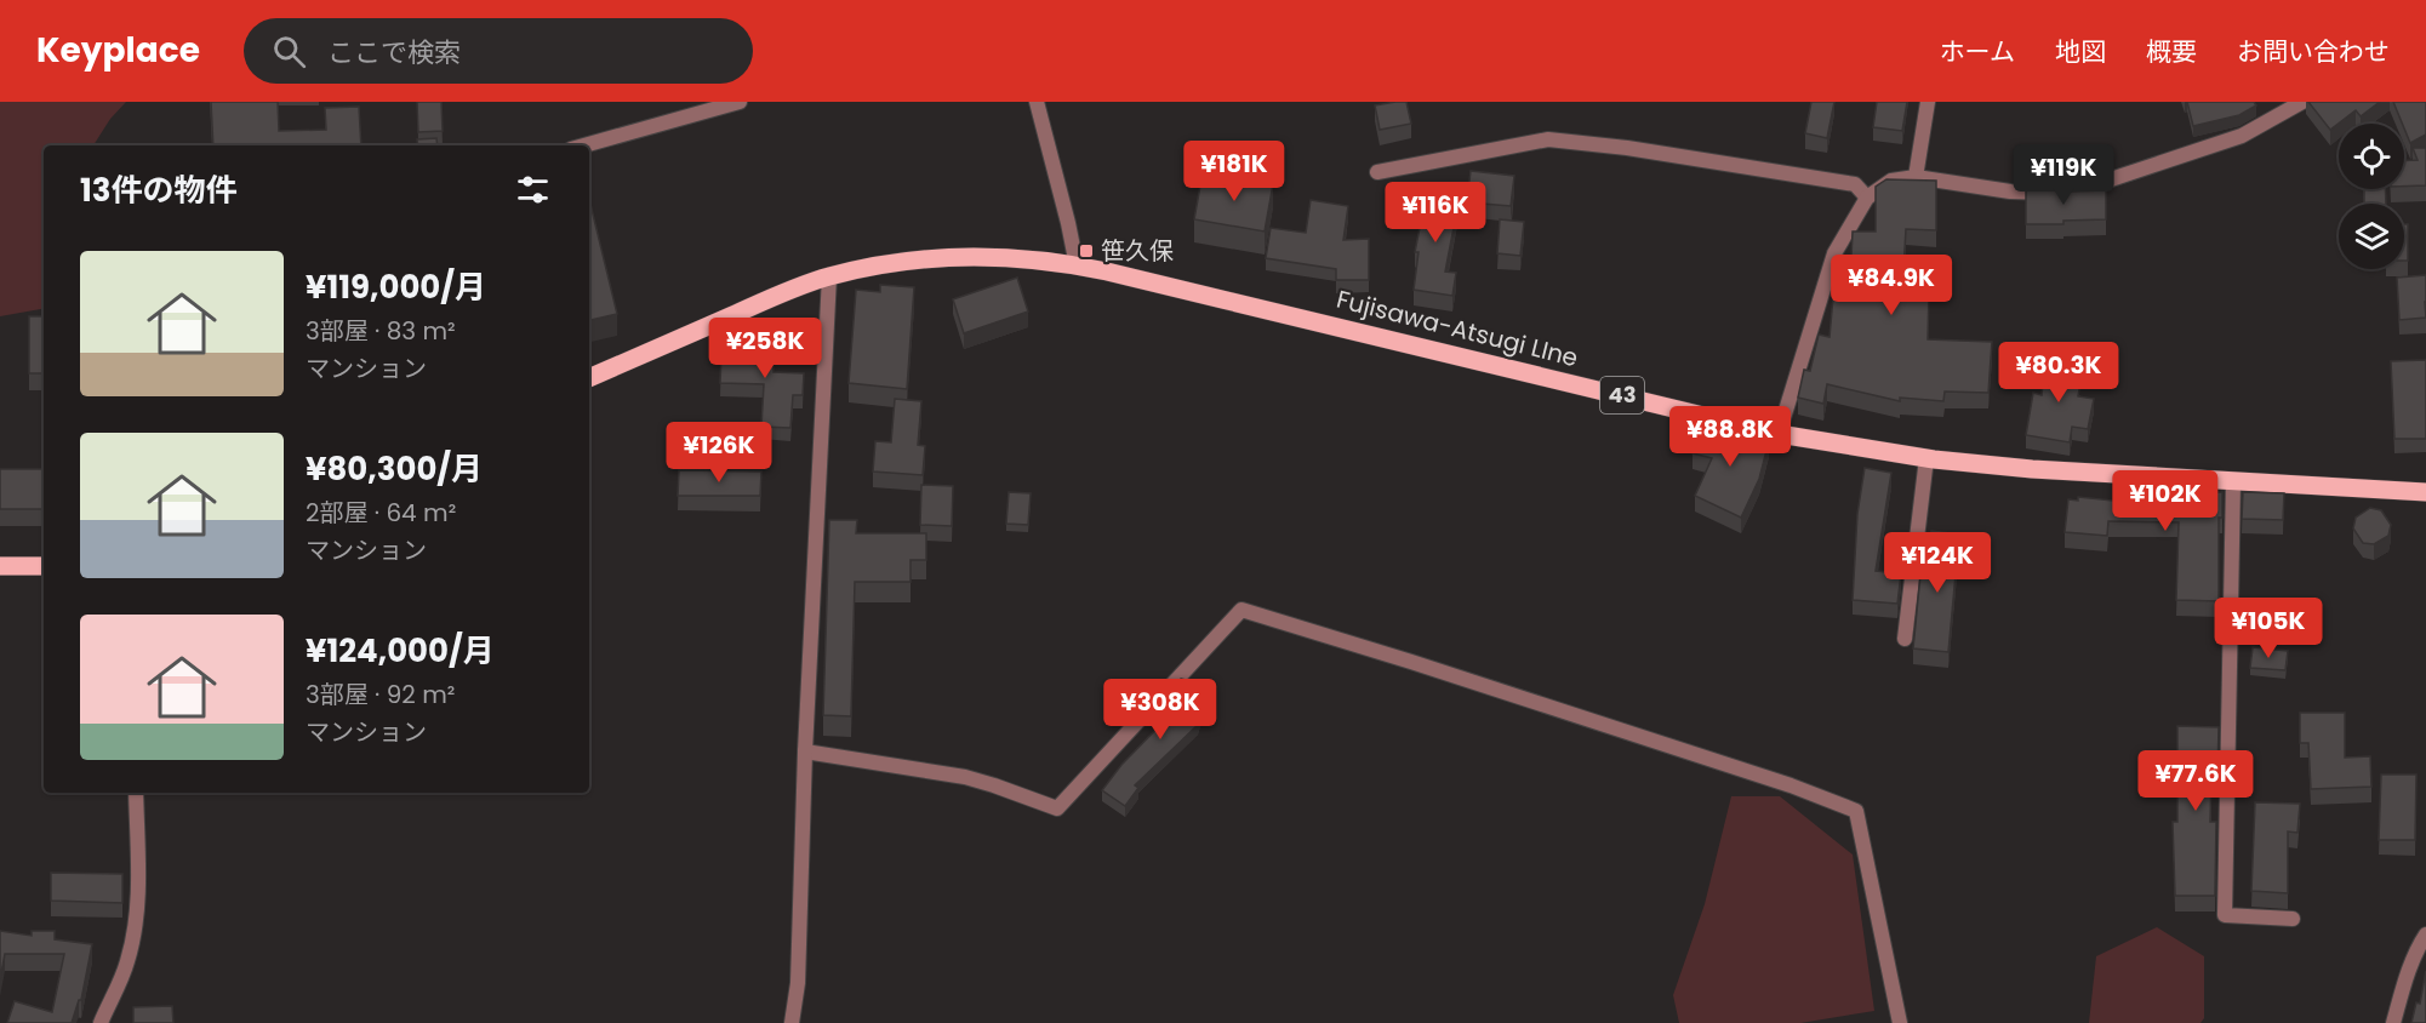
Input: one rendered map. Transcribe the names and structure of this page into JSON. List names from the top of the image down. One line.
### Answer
{"streets":{"main road":["Fujisawa-Atsugi LIne","43"]},"places":{"transit":["笹久保"]},"page":{"header":"Keyplace","search":"ここで検索","nav":["ホーム","地図","概要","お問い合わせ"],"price":["¥181K","¥119K","¥116K","¥84.9K","¥258K","¥80.3K","¥88.8K","¥126K","¥102K","¥124K","¥105K","¥308K","¥77.6K"],"heading":"13件の物件","list":[{"name":"¥119,000/月","note":"3部屋 · 83 m² · マンション"},{"name":"¥80,300/月","note":"2部屋 · 64 m² · マンション"},{"name":"¥124,000/月","note":"3部屋 · 92 m² · マンション"}]}}
